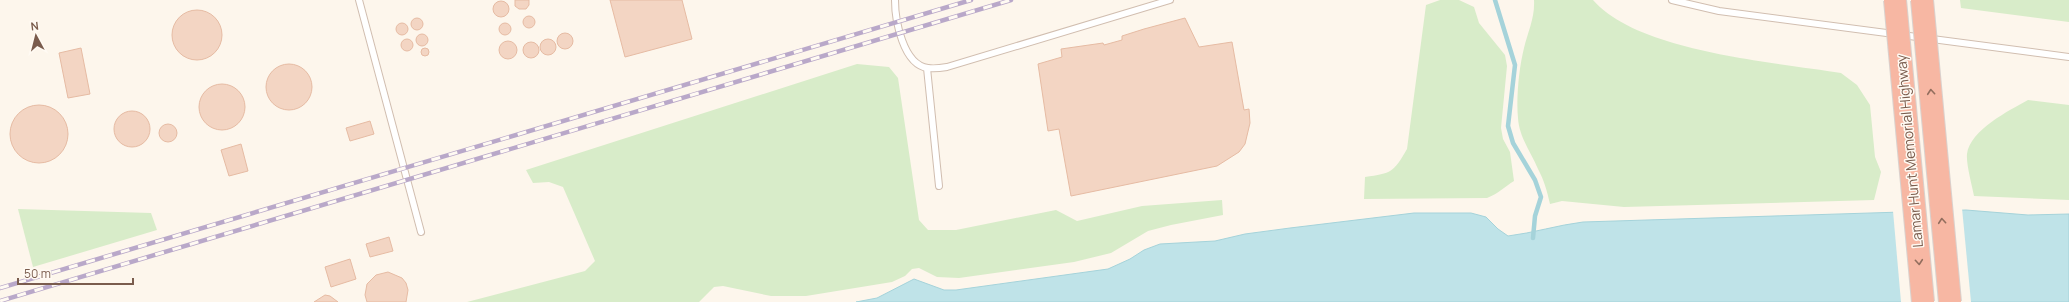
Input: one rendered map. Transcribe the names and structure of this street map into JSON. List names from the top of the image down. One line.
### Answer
{"streets":{"highway":["Lamar Hunt Memorial Highway"]},"scale_bar":"50 m","north":"top"}
